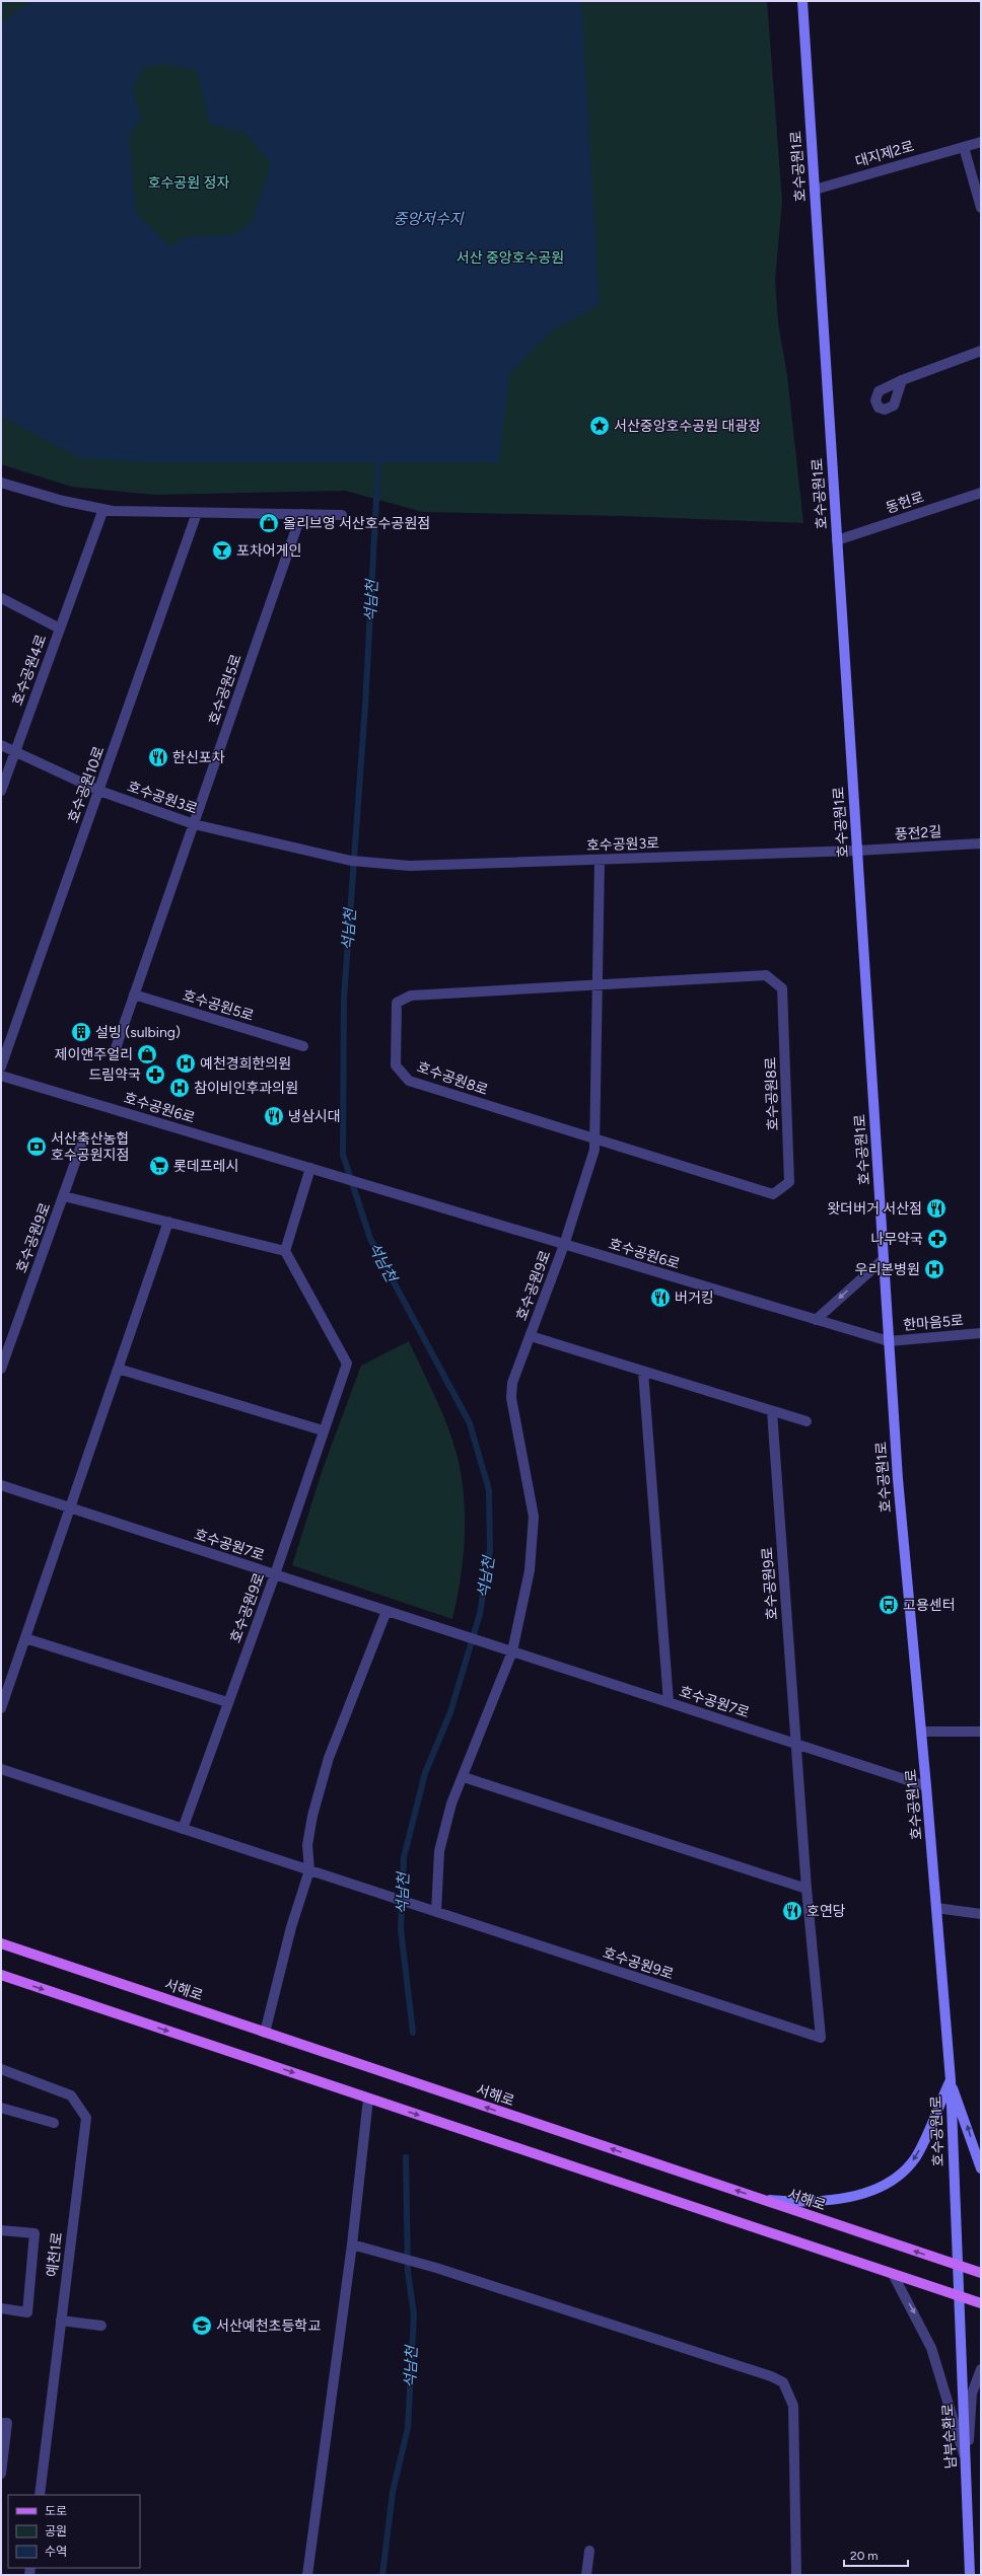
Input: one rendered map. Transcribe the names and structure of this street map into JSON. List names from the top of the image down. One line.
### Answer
{"streets":{"main road":["호수공원1로","서해로","남부순환로"],"street":["대지제2로","동헌로","호수공원4로","호수공원5로","호수공원10로","호수공원3로","풍전2길","호수공원8로","호수공원6로","호수공원9로","한마음5로","호수공원7로","예천1로"]},"crossings":[["대지제2로","호수공원1로"],["호수공원1로","동헌로"],["호수공원1로","호수공원3로"],["호수공원1로","풍전2길"],["호수공원1로","호수공원6로"],["호수공원1로","한마음5로"],["호수공원1로","호수공원7로"],["호수공원1로","서해로"],["호수공원1로","남부순환로"],["호수공원4로","호수공원3로"],["호수공원5로","호수공원3로"],["호수공원10로","호수공원3로"],["호수공원3로","풍전2길"],["호수공원6로","호수공원9로"],["호수공원6로","한마음5로"],["호수공원9로","호수공원7로"]],"water":["중앙저수지","석남천"],"parks":["호수공원 정자","서산 중앙호수공원"],"places":{"place":["서산중앙호수공원 대광장"],"shop":["올리브영 서산호수공원점","제이앤주얼리"],"bar":["포차어게인"],"restaurant":["한신포차","냉삼시대","왓더버거 서산점","버거킹","호연당"],"building":["설빙 (sulbing)"],"hospital":["예천경희한의원","참이비인후과의원","우리본병원"],"pharmacy":["드림약국","나무약국"],"bank":["서산축산농협 호수공원지점"],"supermarket":["롯데프레시"],"bus stop":["고용센터"],"school or university":["서산예천초등학교"]},"legend":["도로","공원","수역"],"scale_bar":"20 m"}
